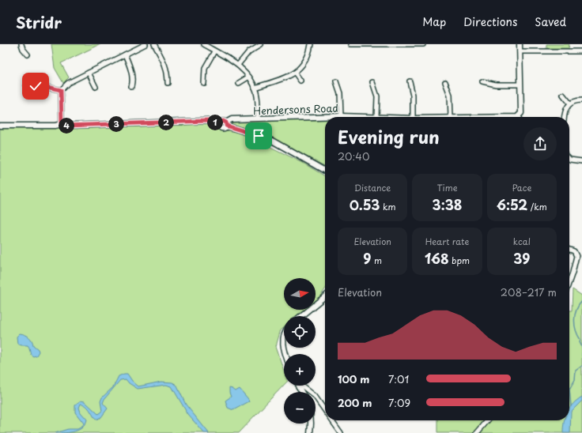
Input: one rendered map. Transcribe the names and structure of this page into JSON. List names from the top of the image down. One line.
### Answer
{"streets":{"street":["Hendersons Road"]},"north":"right","page":{"header":"Stridr","nav":["Map","Directions","Saved"],"pins":["1","2","3","4"],"heading":["Evening run","20:40"],"stats":[["Distance","0.53 km"],["Time","3:38"],["Pace","6:52 /km"],["Elevation","9 m"],["Heart rate","168 bpm"],["kcal","39"]],"map_buttons":["+","−"],"chart":["Elevation","208–217 m"],"list":[{"name":"100 m","note":"7:01"},{"name":"200 m","note":"7:09"}]}}
